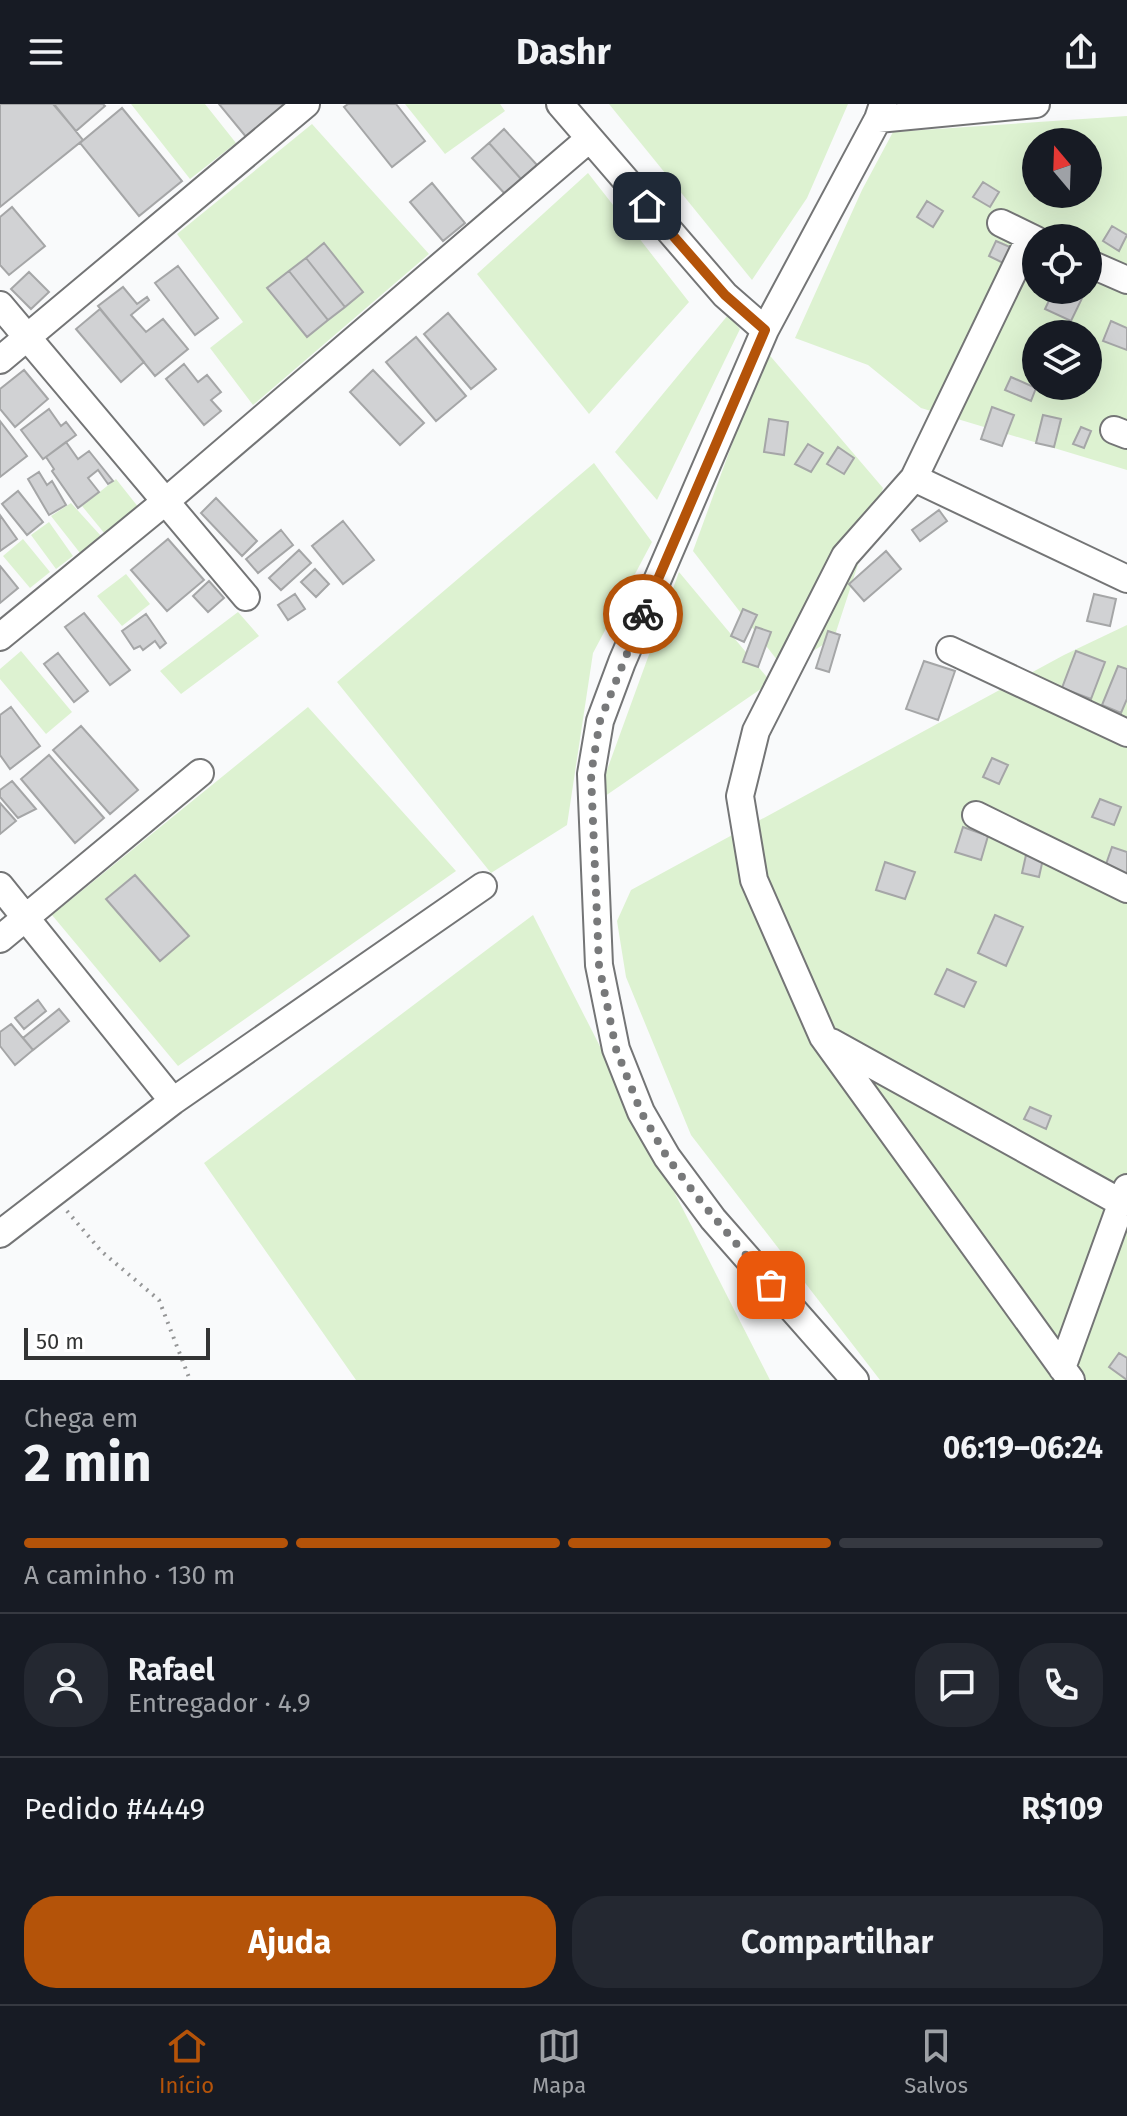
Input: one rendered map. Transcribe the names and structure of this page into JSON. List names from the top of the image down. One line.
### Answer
{"scale_bar":"50 m","north":"top","page":{"header":"Dashr","scale":"50 m","heading":["2 min","Chega em","06:19–06:24"],"panel":["Rafael","Entregador · 4.9","Pedido #4449","R$109"],"bar":"A caminho · 130 m","buttons":["Ajuda","Compartilhar"],"tabs":["Início","Mapa","Salvos"]}}
